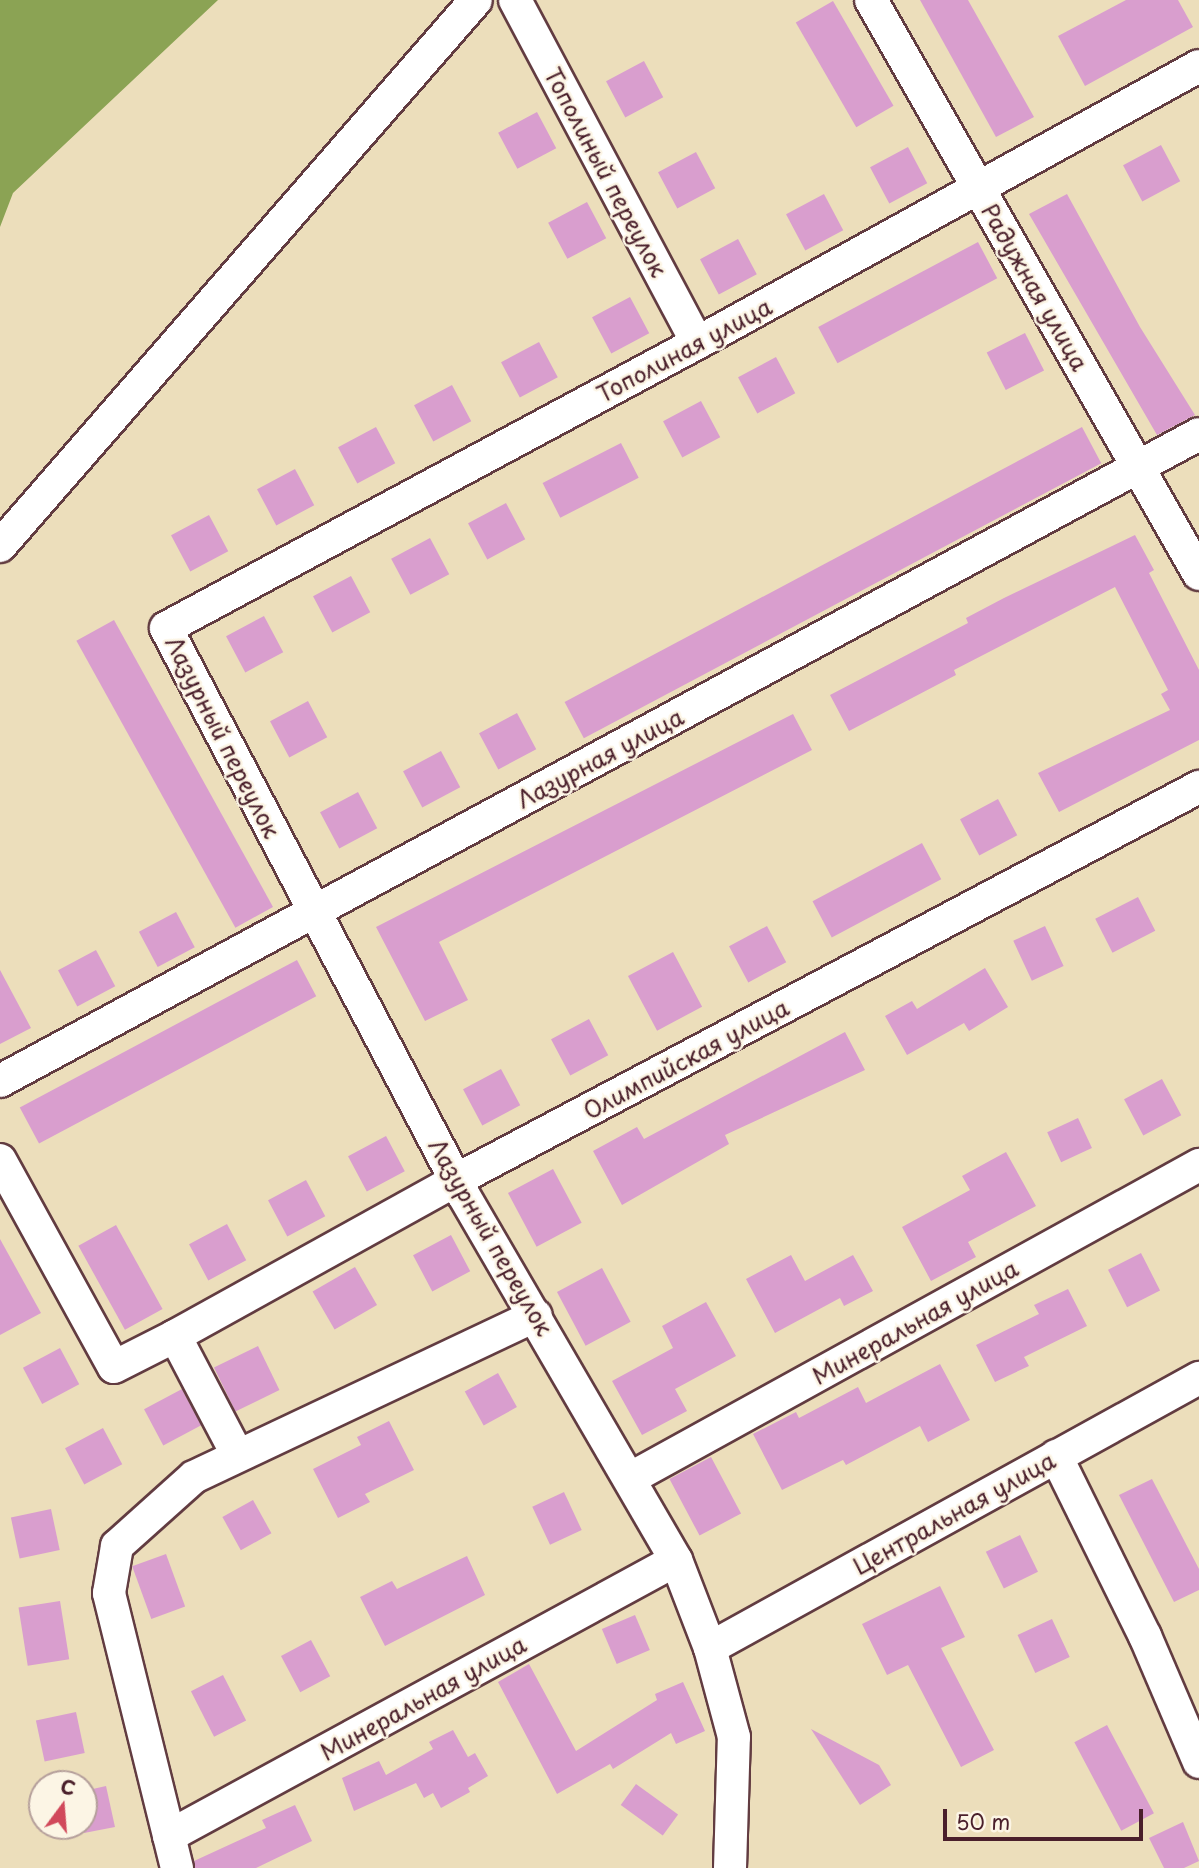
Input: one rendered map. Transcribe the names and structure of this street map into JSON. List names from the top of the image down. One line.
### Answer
{"streets":{"street":["Тополиный переулок","Радужная улица","Тополиная улица","Лазурный переулок","Лазурная улица","Олимпийская улица","Минеральная улица","Центральная улица"]},"crossings":[["Тополиный переулок","Тополиная улица"],["Радужная улица","Тополиная улица"],["Радужная улица","Лазурная улица"],["Тополиная улица","Лазурный переулок"],["Лазурный переулок","Лазурная улица"],["Лазурный переулок","Олимпийская улица"],["Лазурный переулок","Минеральная улица"],["Лазурный переулок","Центральная улица"]],"scale_bar":"50 m","north":"top"}
